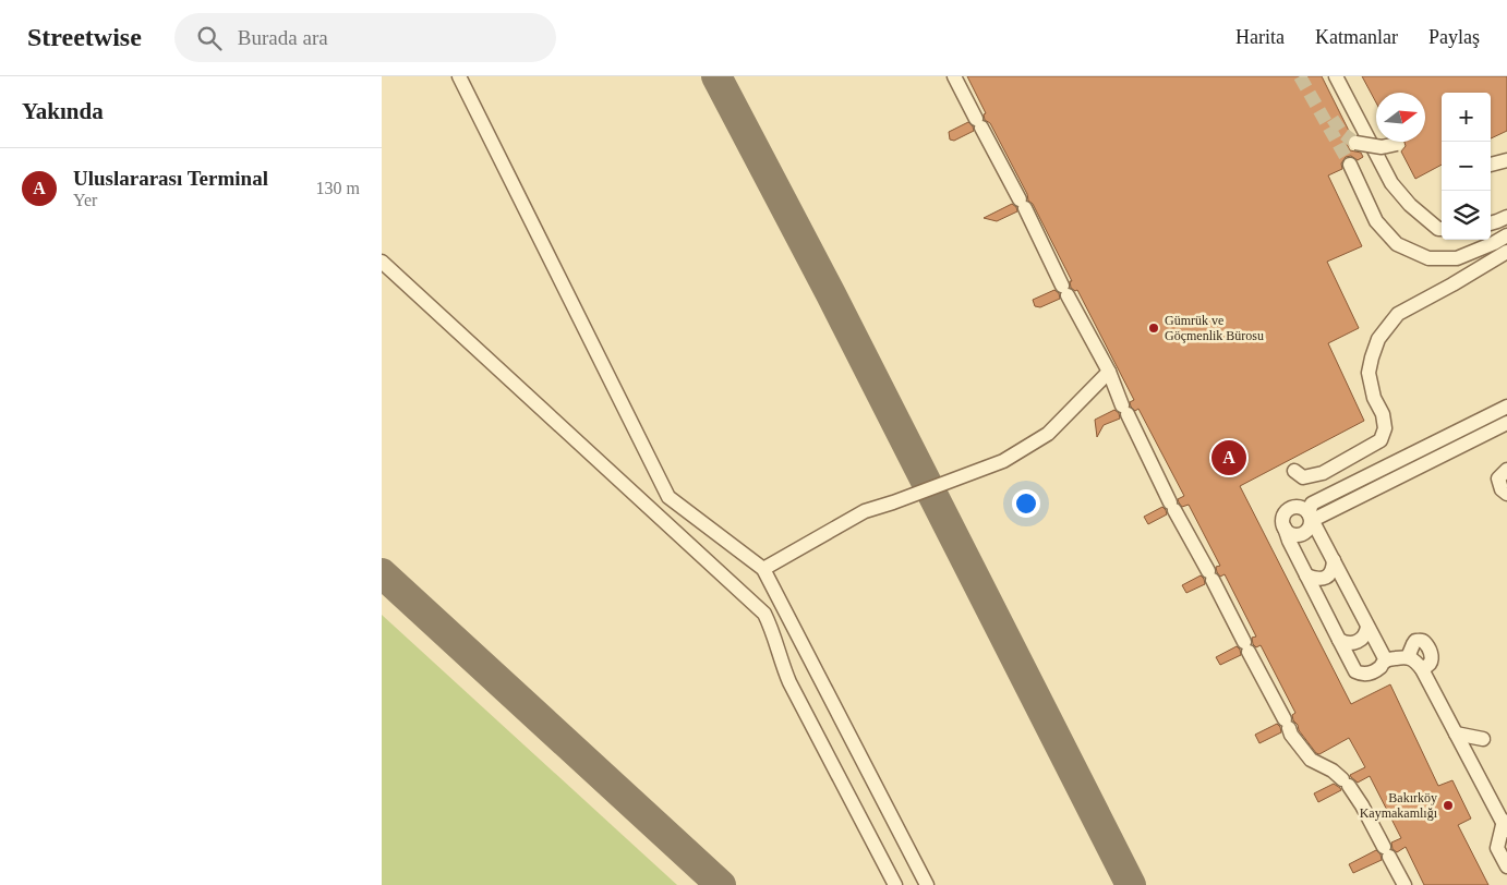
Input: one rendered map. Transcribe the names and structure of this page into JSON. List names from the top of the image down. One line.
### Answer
{"places":["Gümrük ve Göçmenlik Bürosu","Bakırköy Kaymakamlığı"],"north":"right","page":{"header":"Streetwise","search":"Burada ara","nav":["Harita","Katmanlar","Paylaş"],"heading":"Yakında","map_buttons":["+","−"],"list":[{"mark":"A","name":"Uluslararası Terminal","note":"Yer","value":"130 m"}],"pins":"A"}}
